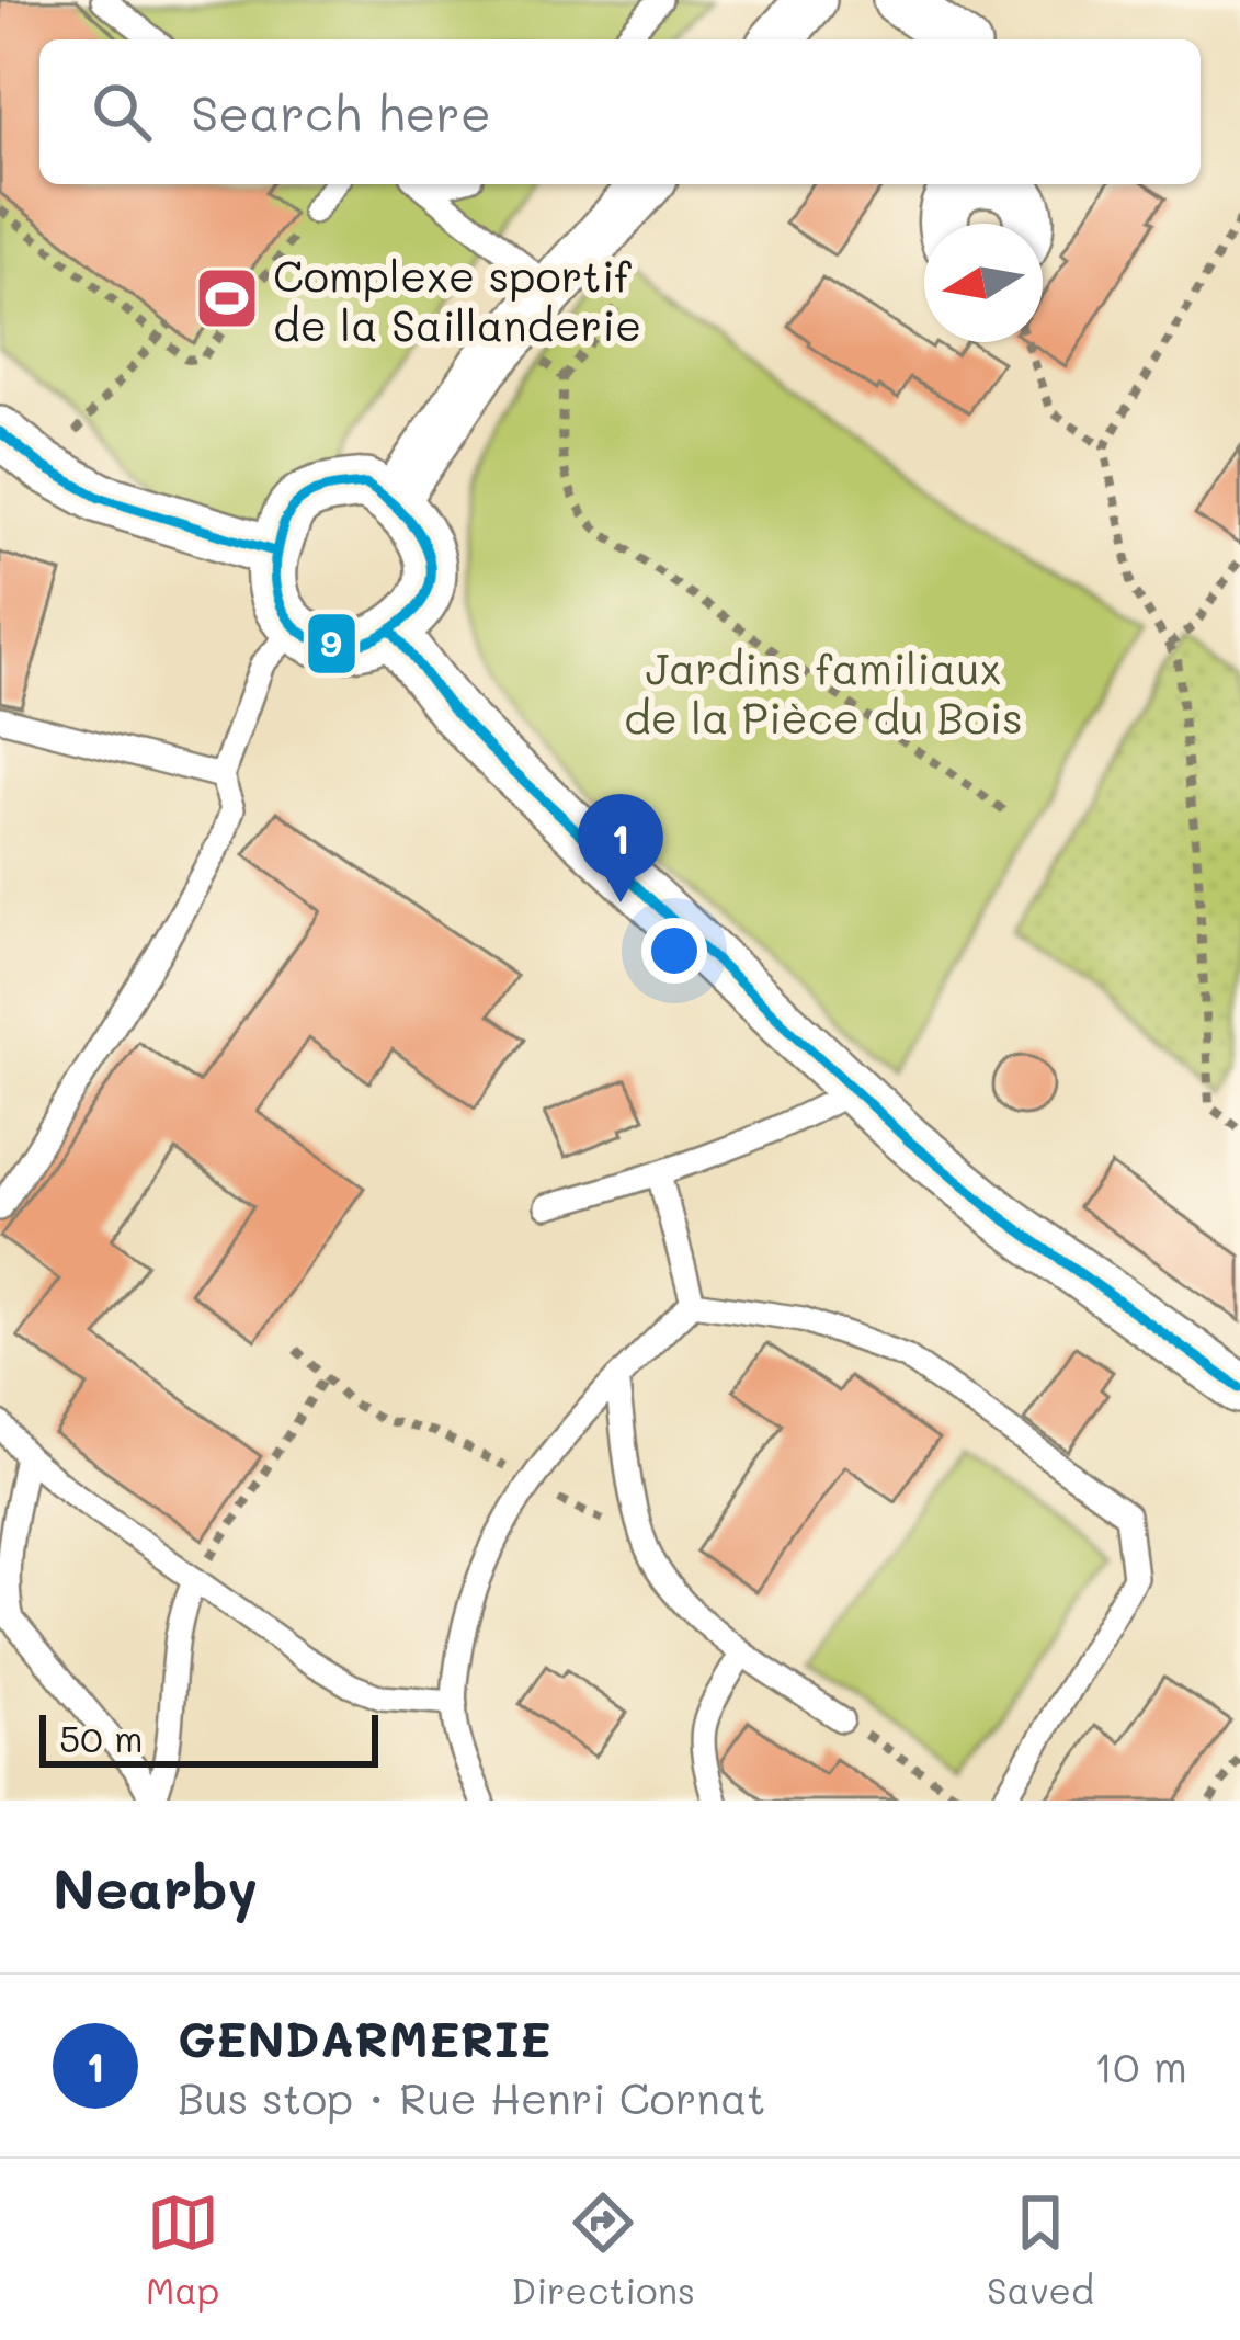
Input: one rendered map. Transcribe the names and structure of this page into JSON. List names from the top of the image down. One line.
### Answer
{"parks":["Jardins familiaux de la Pièce du Bois"],"places":{"sports":["Complexe sportif de la Saillanderie"]},"lines":["transit line 9"],"scale_bar":"50 m","north":"left","page":{"search":"Search here","pins":"1","scale":"50 m","heading":"Nearby","list":[{"mark":"1","name":"GENDARMERIE","note":"Bus stop · Rue Henri Cornat","value":"10 m"}],"nav":["Map","Directions","Saved"]}}
